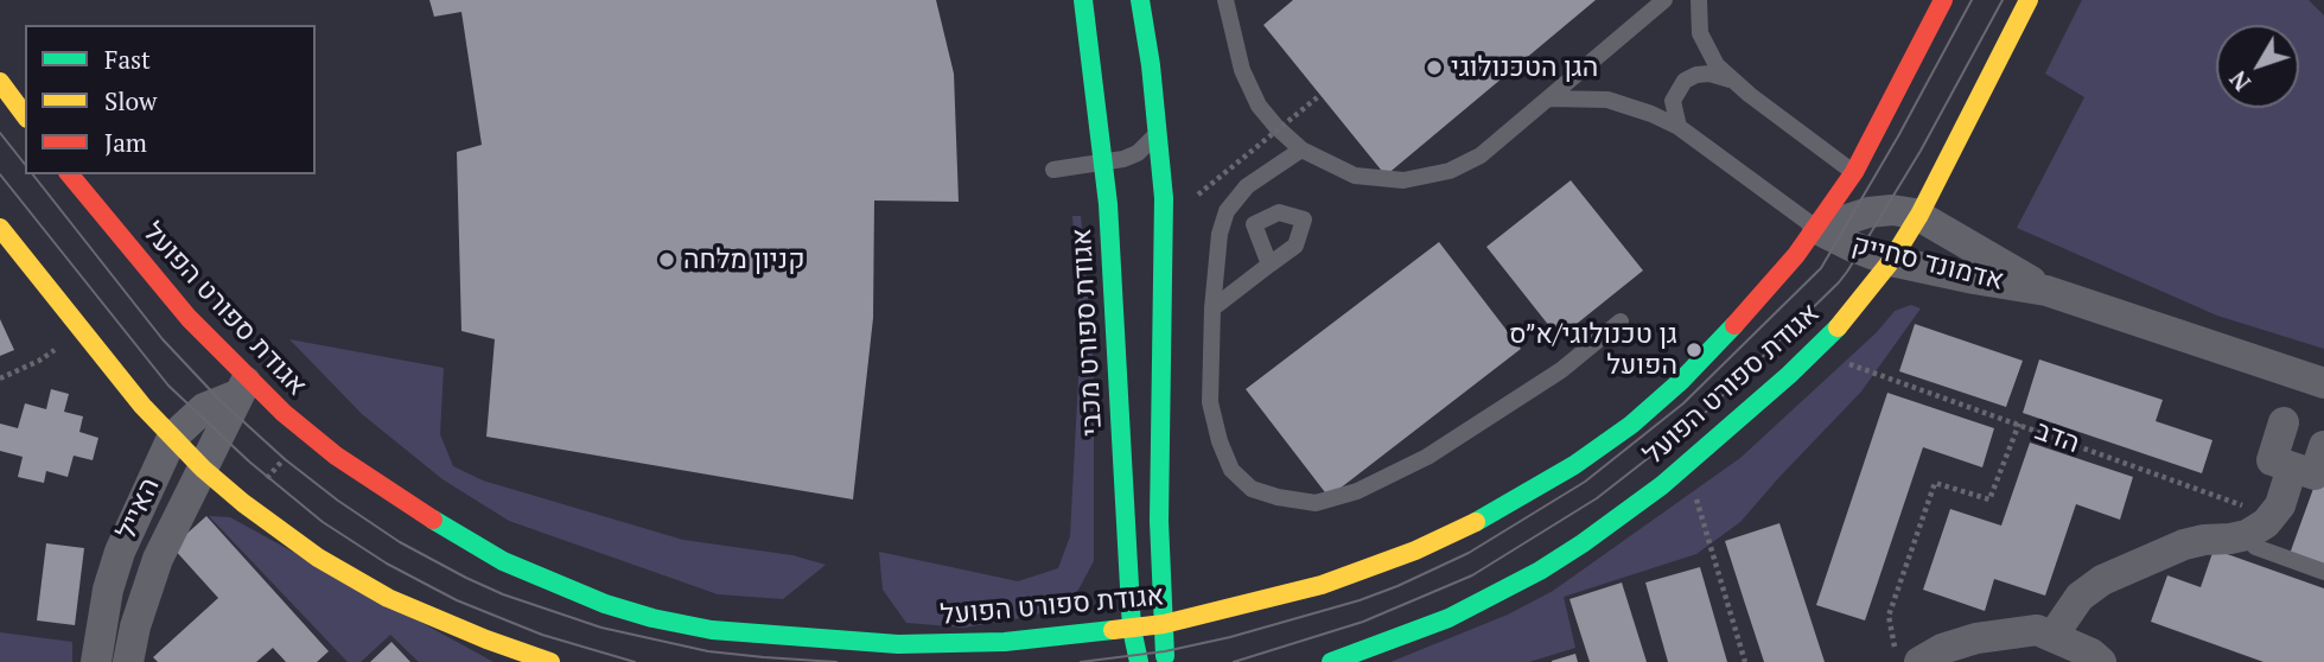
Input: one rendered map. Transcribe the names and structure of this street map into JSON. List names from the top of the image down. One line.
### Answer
{"streets":{"street":["אדמונד סחייק","אגודת ספורט הפועל","אגודת ספורט מכבי","האייל"],"path":["הדב"]},"crossings":[["אדמונד סחייק","אגודת ספורט הפועל"],["אגודת ספורט הפועל","אגודת ספורט מכבי"],["אגודת ספורט הפועל","האייל"]],"places":["הגן הטכנולוגי","קניון מלחה","גן טכנולוגי/א״ס הפועל"],"legend":["Fast","Slow","Jam"],"north":"bottom left"}
